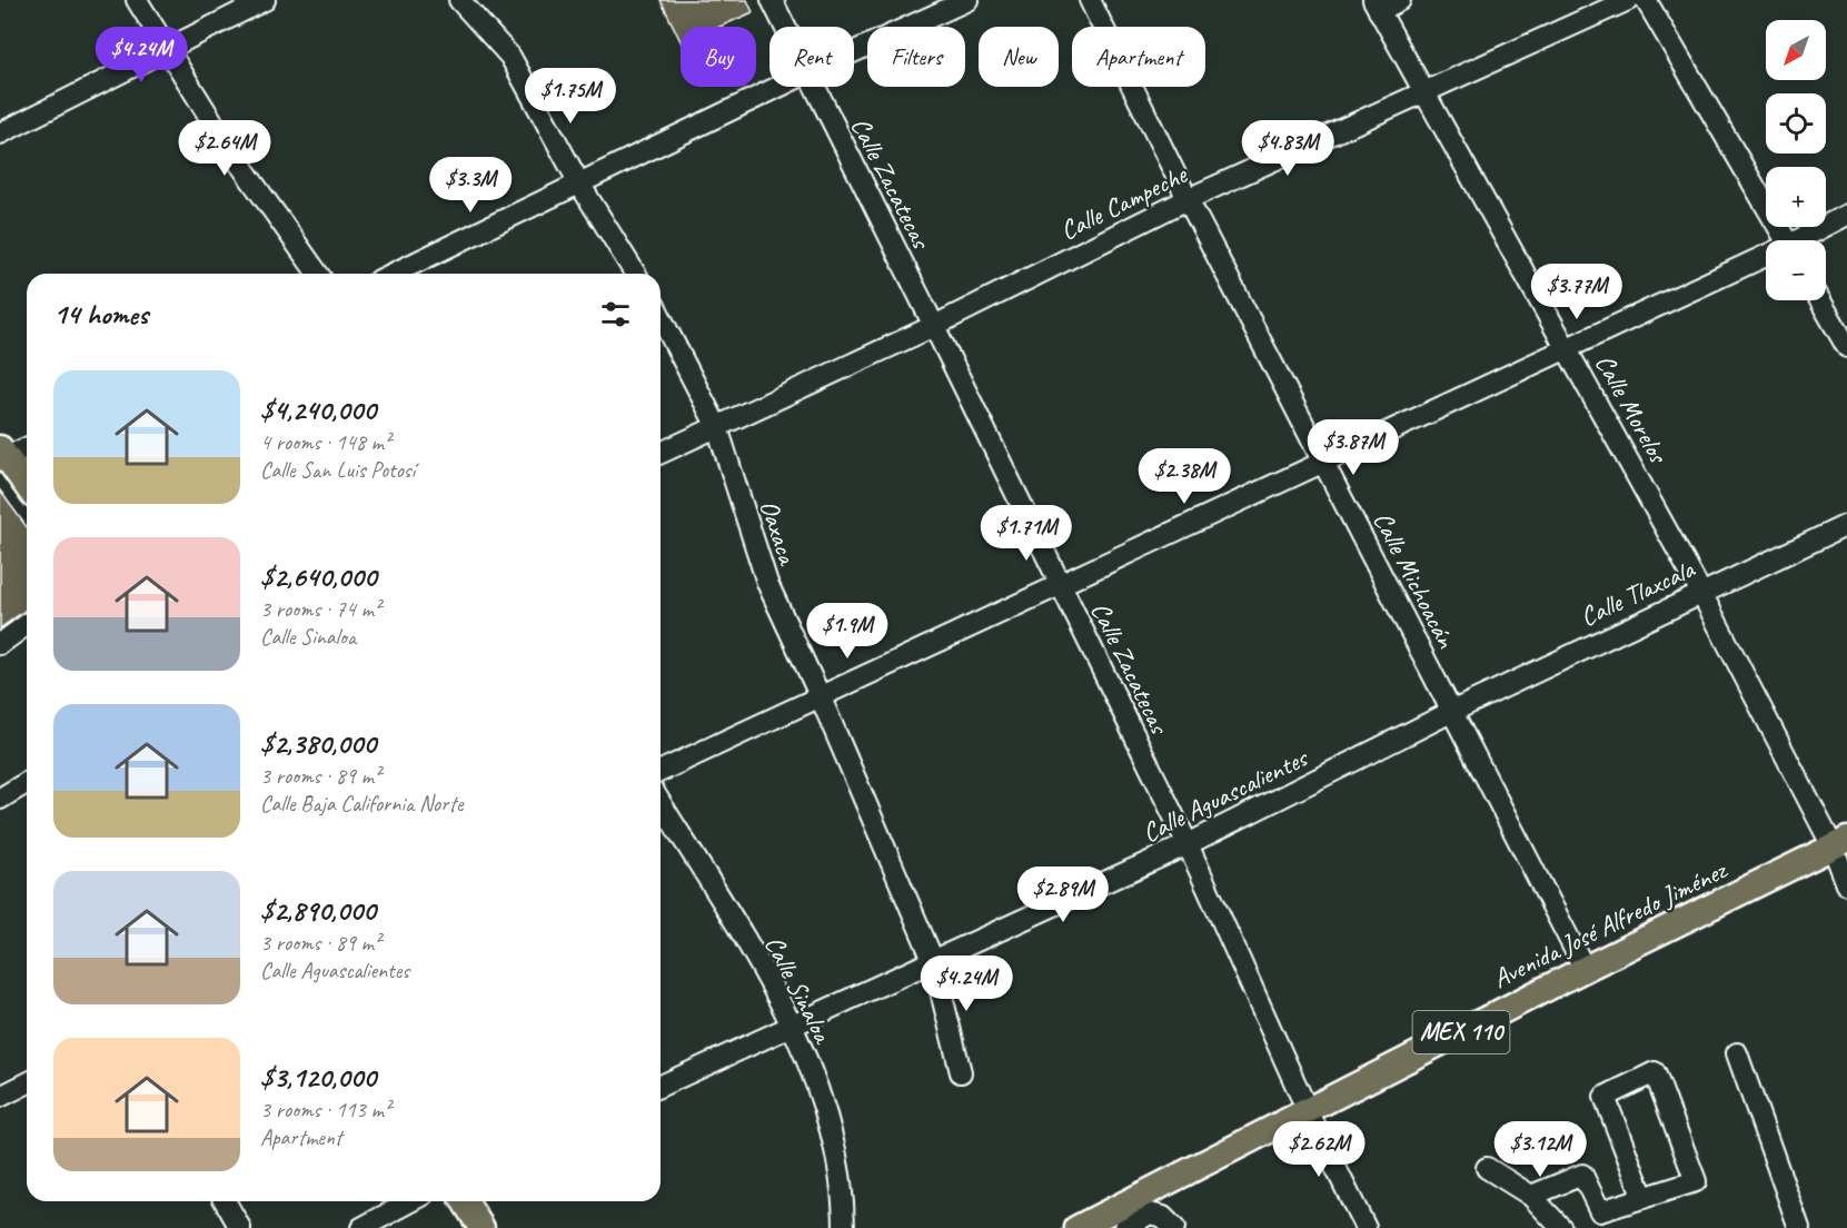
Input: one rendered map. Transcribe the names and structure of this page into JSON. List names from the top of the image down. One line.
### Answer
{"streets":{"main road":["Avenida José Alfredo Jiménez","MEX 110"],"street":["Calle Zacatecas","Calle Campeche","Calle Morelos","Oaxaca","Calle Michoacán","Calle Tlaxcala","Calle Aguascalientes","Calle Sinaloa"]},"crossings":[["Calle Zacatecas","Calle Campeche"],["Calle Zacatecas","Calle Aguascalientes"],["Calle Zacatecas","Avenida José Alfredo Jiménez"],["Calle Campeche","Calle Morelos"],["Calle Campeche","Oaxaca"],["Calle Campeche","Calle Michoacán"],["Calle Morelos","Calle Tlaxcala"],["Calle Morelos","Avenida José Alfredo Jiménez"],["Oaxaca","Calle Aguascalientes"],["Calle Michoacán","Calle Tlaxcala"],["Calle Michoacán","Calle Aguascalientes"],["Calle Michoacán","Avenida José Alfredo Jiménez"],["Calle Tlaxcala","Calle Aguascalientes"],["Calle Aguascalientes","Calle Sinaloa"]],"north":"bottom left","page":{"map_buttons":["+","−"],"price":["$4.24M","$1.75M","$2.64M","$4.83M","$3.3M","$3.77M","$3.87M","$2.38M","$1.71M","$1.9M","$2.89M","$4.24M","$2.62M","$3.12M"],"chip":["Buy","Rent","Filters","New","Apartment"],"heading":"14 homes","list":[{"name":"$4,240,000","note":"4 rooms · 148 m² · Calle San Luis Potosí"},{"name":"$2,640,000","note":"3 rooms · 74 m² · Calle Sinaloa"},{"name":"$2,380,000","note":"3 rooms · 89 m² · Calle Baja California Norte"},{"name":"$2,890,000","note":"3 rooms · 89 m² · Calle Aguascalientes"},{"name":"$3,120,000","note":"3 rooms · 113 m² · Apartment"}]}}
